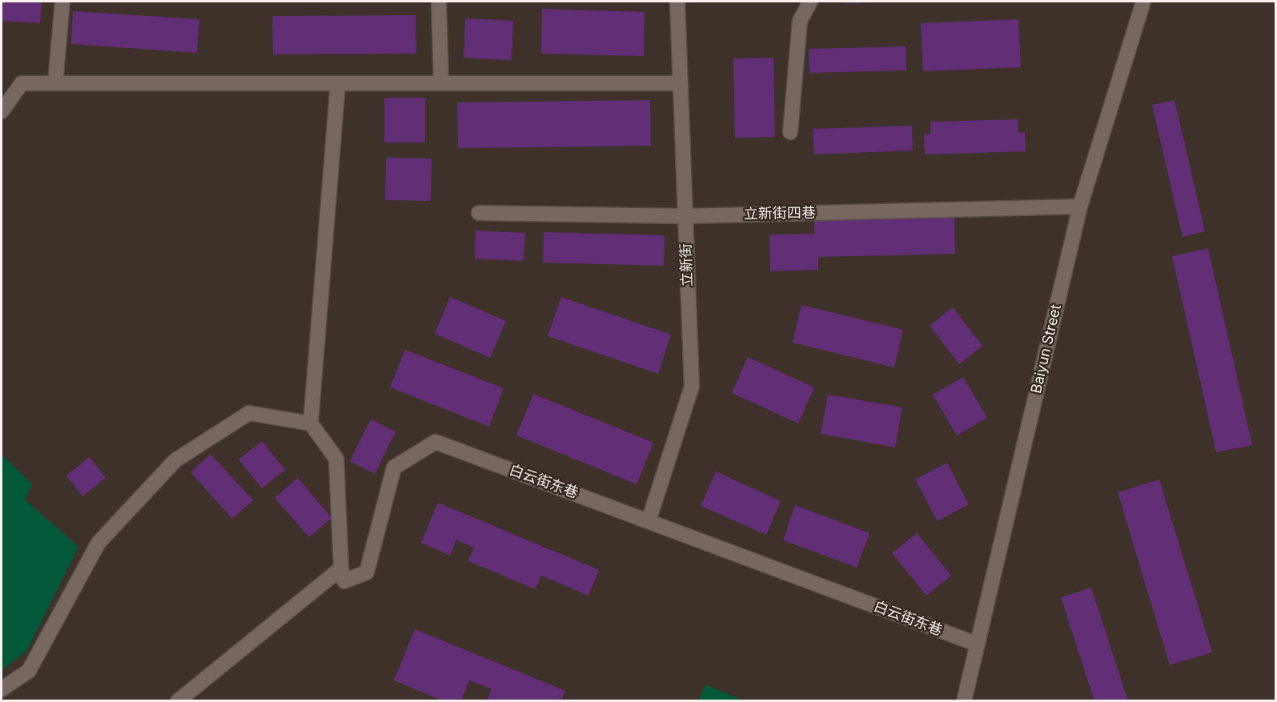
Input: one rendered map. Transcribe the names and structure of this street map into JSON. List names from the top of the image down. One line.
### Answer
{"streets":{"street":["立新街四巷","立新街","Baiyun Street","白云街东巷"]},"crossings":[["立新街四巷","立新街"],["立新街四巷","Baiyun Street"],["立新街","白云街东巷"],["Baiyun Street","白云街东巷"]]}
